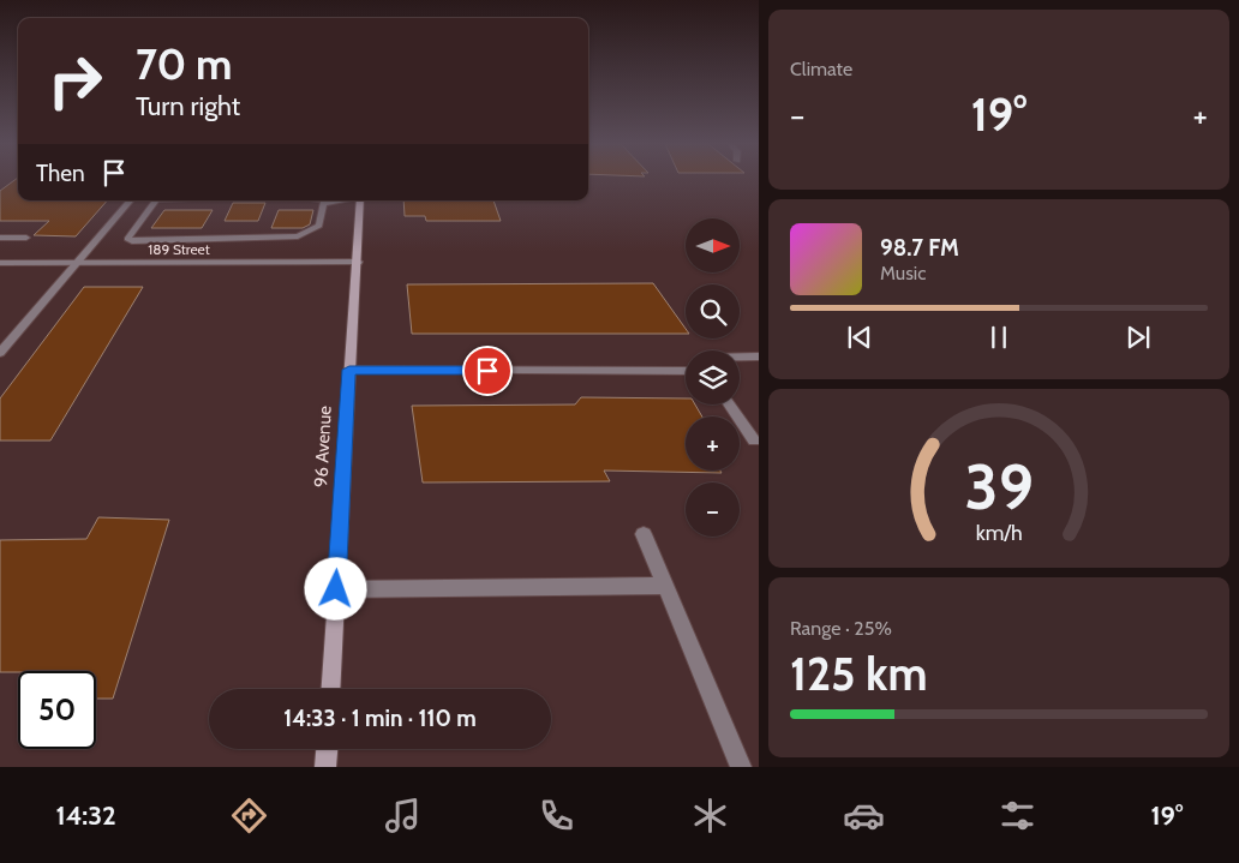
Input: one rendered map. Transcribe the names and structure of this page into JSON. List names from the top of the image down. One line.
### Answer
{"streets":{"main road":["96 Avenue"],"street":["189 Street"]},"crossings":[["189 Street","96 Avenue"]],"north":"right","page":{"tile":["Climate",["Range · 25%","125 km"]],"turn":["70 m","Turn right"],"heat":["−","19°","+"],"then":"Then","map_buttons":["+","−"],"song":["98.7 FM","Music"],"limit":"50","trip":"14:33 · 1 min · 110 m","tabs":["14:32","19°"],"gauge":["39","km/h"]}}
